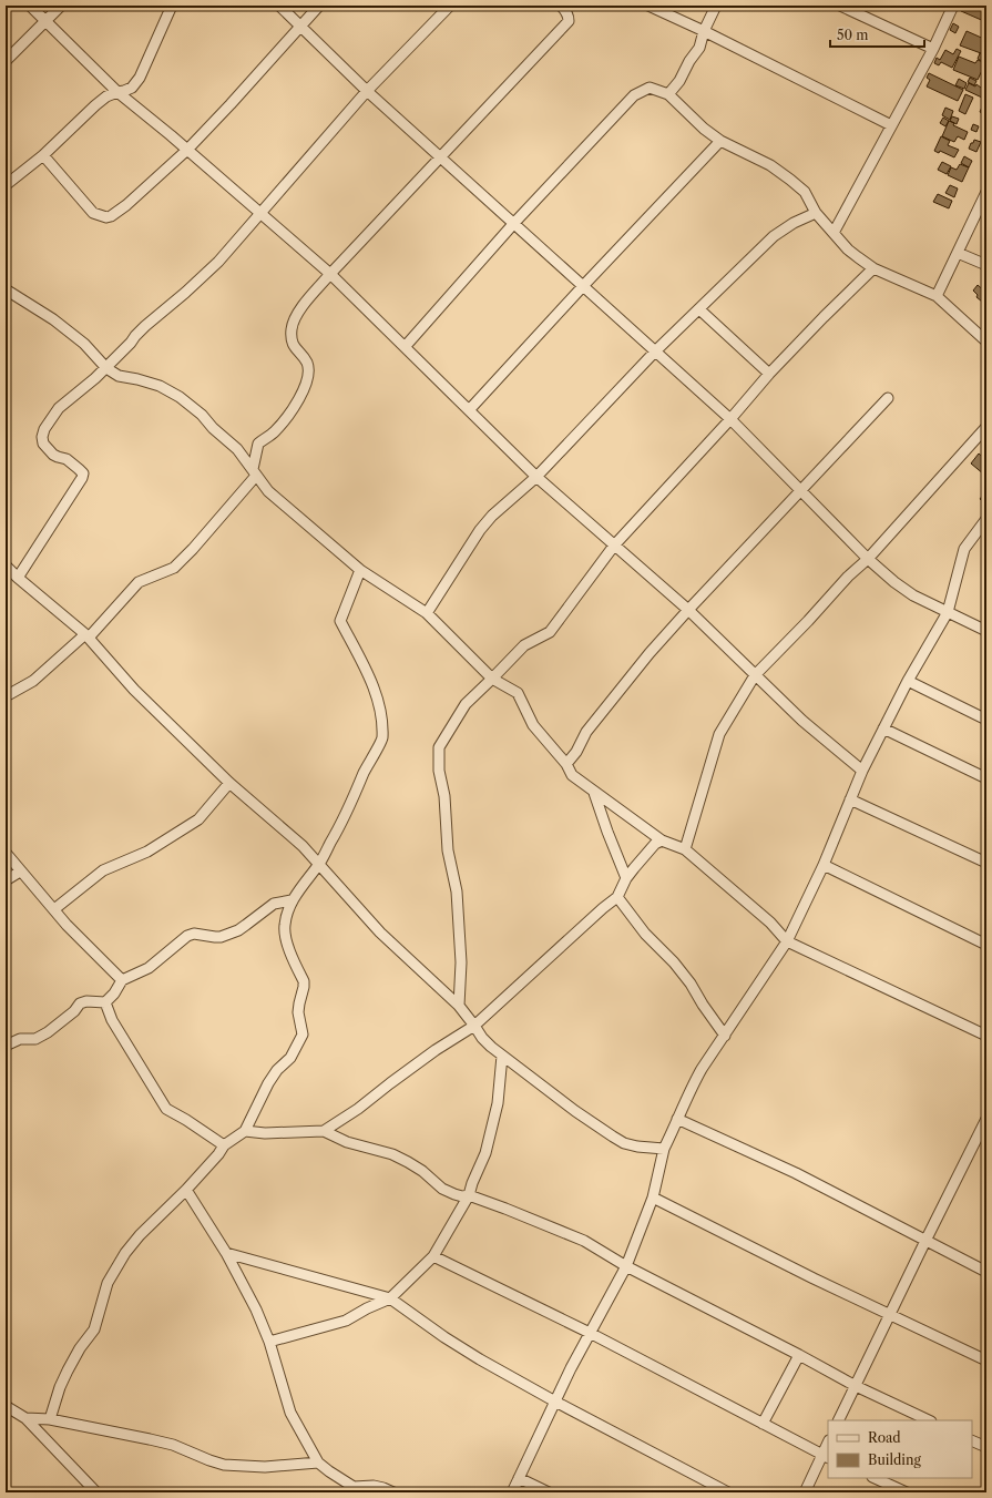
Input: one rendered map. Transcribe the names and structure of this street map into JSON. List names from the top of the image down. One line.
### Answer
{"legend":["Road","Building"],"scale_bar":"50 m"}
